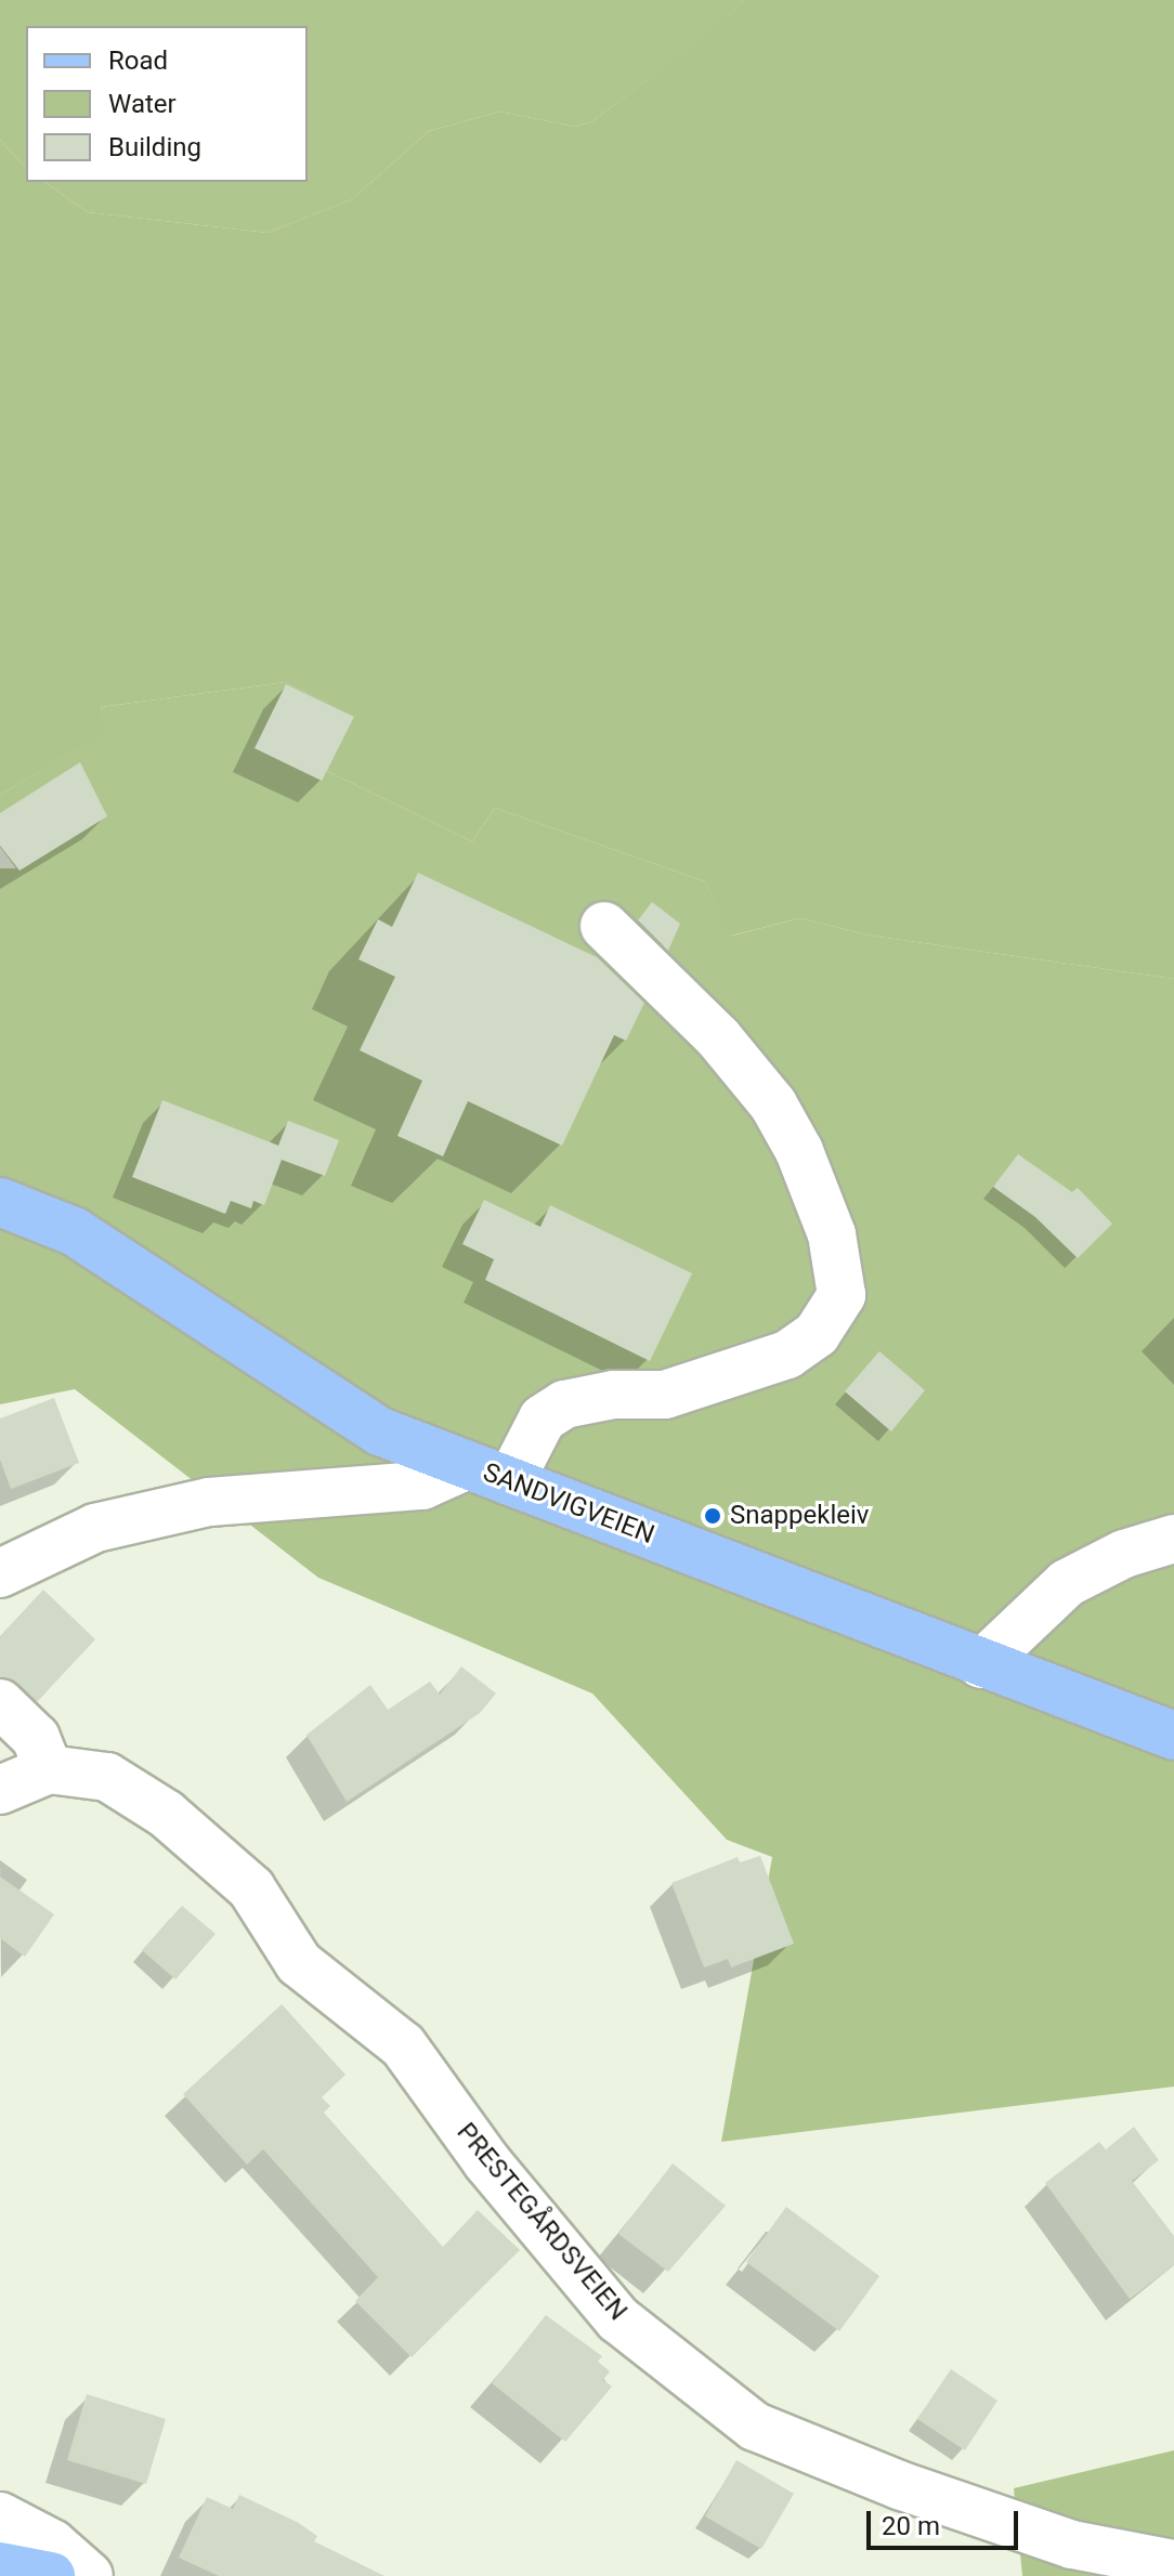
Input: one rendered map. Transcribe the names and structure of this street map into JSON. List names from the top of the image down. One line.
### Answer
{"streets":{"main road":["SANDVIGVEIEN"],"street":["PRESTEGÅRDSVEIEN"]},"places":["Snappekleiv"],"legend":["Road","Water","Building"],"scale_bar":"20 m"}
